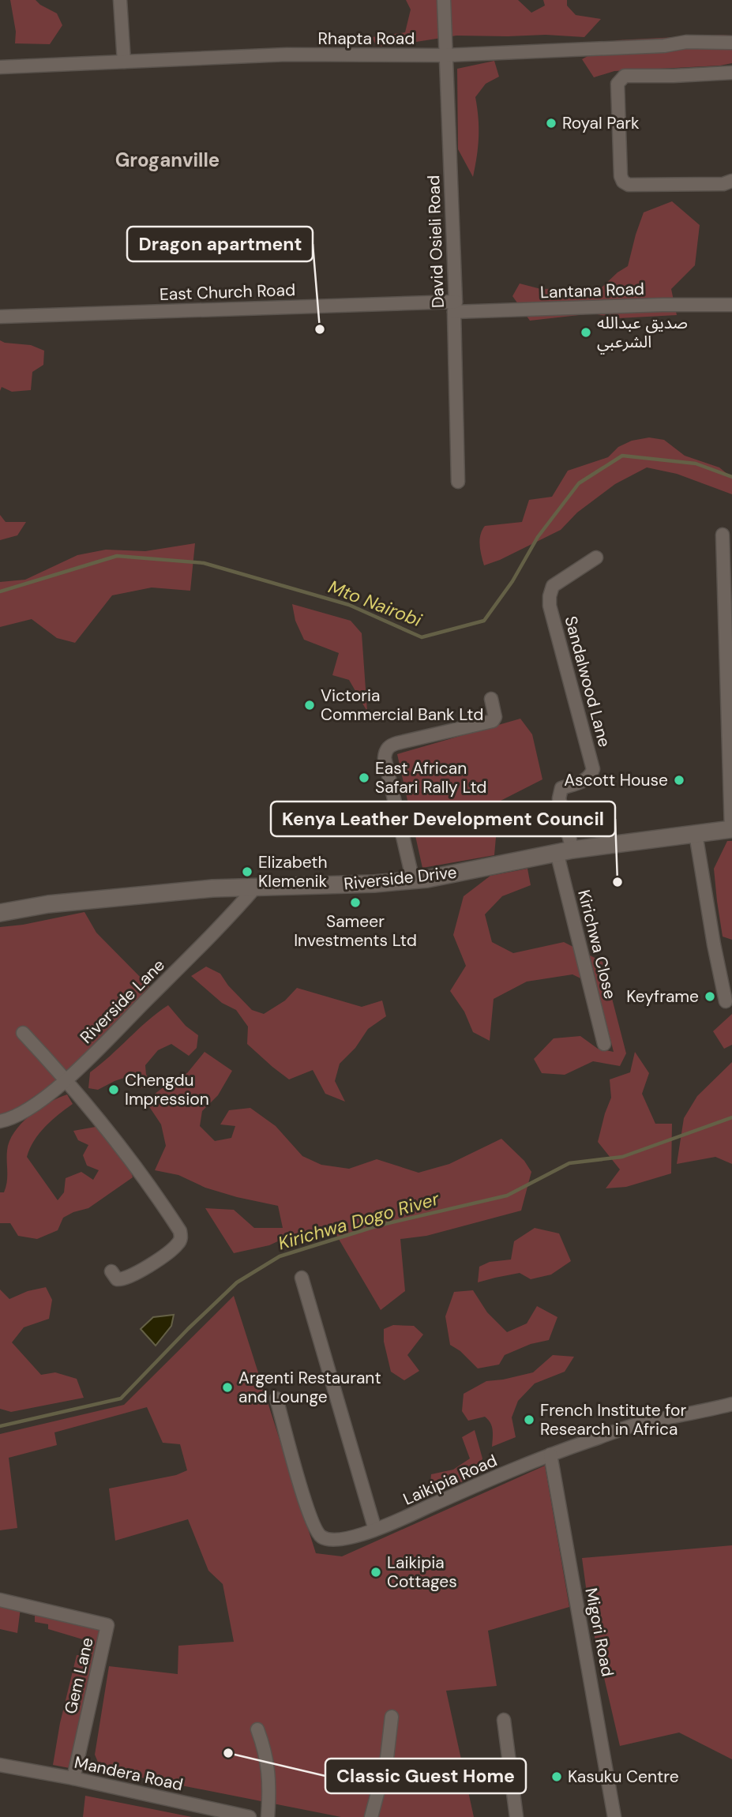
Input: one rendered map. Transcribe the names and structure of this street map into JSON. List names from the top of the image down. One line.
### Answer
{"streets":{"street":["Rhapta Road","David Osieli Road","Lantana Road","East Church Road","Sandalwood Lane","Riverside Drive","Kirichwa Close","Riverside Lane","Laikipia Road","Migori Road","Gem Lane","Mandera Road"]},"crossings":[["Rhapta Road","David Osieli Road"],["David Osieli Road","Lantana Road"],["David Osieli Road","East Church Road"],["Lantana Road","East Church Road"],["Sandalwood Lane","Riverside Drive"],["Sandalwood Lane","Kirichwa Close"],["Riverside Drive","Kirichwa Close"],["Riverside Drive","Riverside Lane"],["Laikipia Road","Migori Road"],["Gem Lane","Mandera Road"]],"districts":["Groganville"],"water":["Mto Nairobi","Kirichwa Dogo River"],"places":["Royal Park","Dragon apartment","صديق عبدالله الشرعبي","Victoria Commercial Bank Ltd","East African Safari Rally Ltd","Ascott House","Elizabeth Klemenik","Kenya Leather Development Council","Sameer Investments Ltd","Keyframe","Chengdu Impression","Argenti Restaurant and Lounge","French Institute for Research in Africa","Laikipia Cottages","Classic Guest Home","Kasuku Centre"]}
